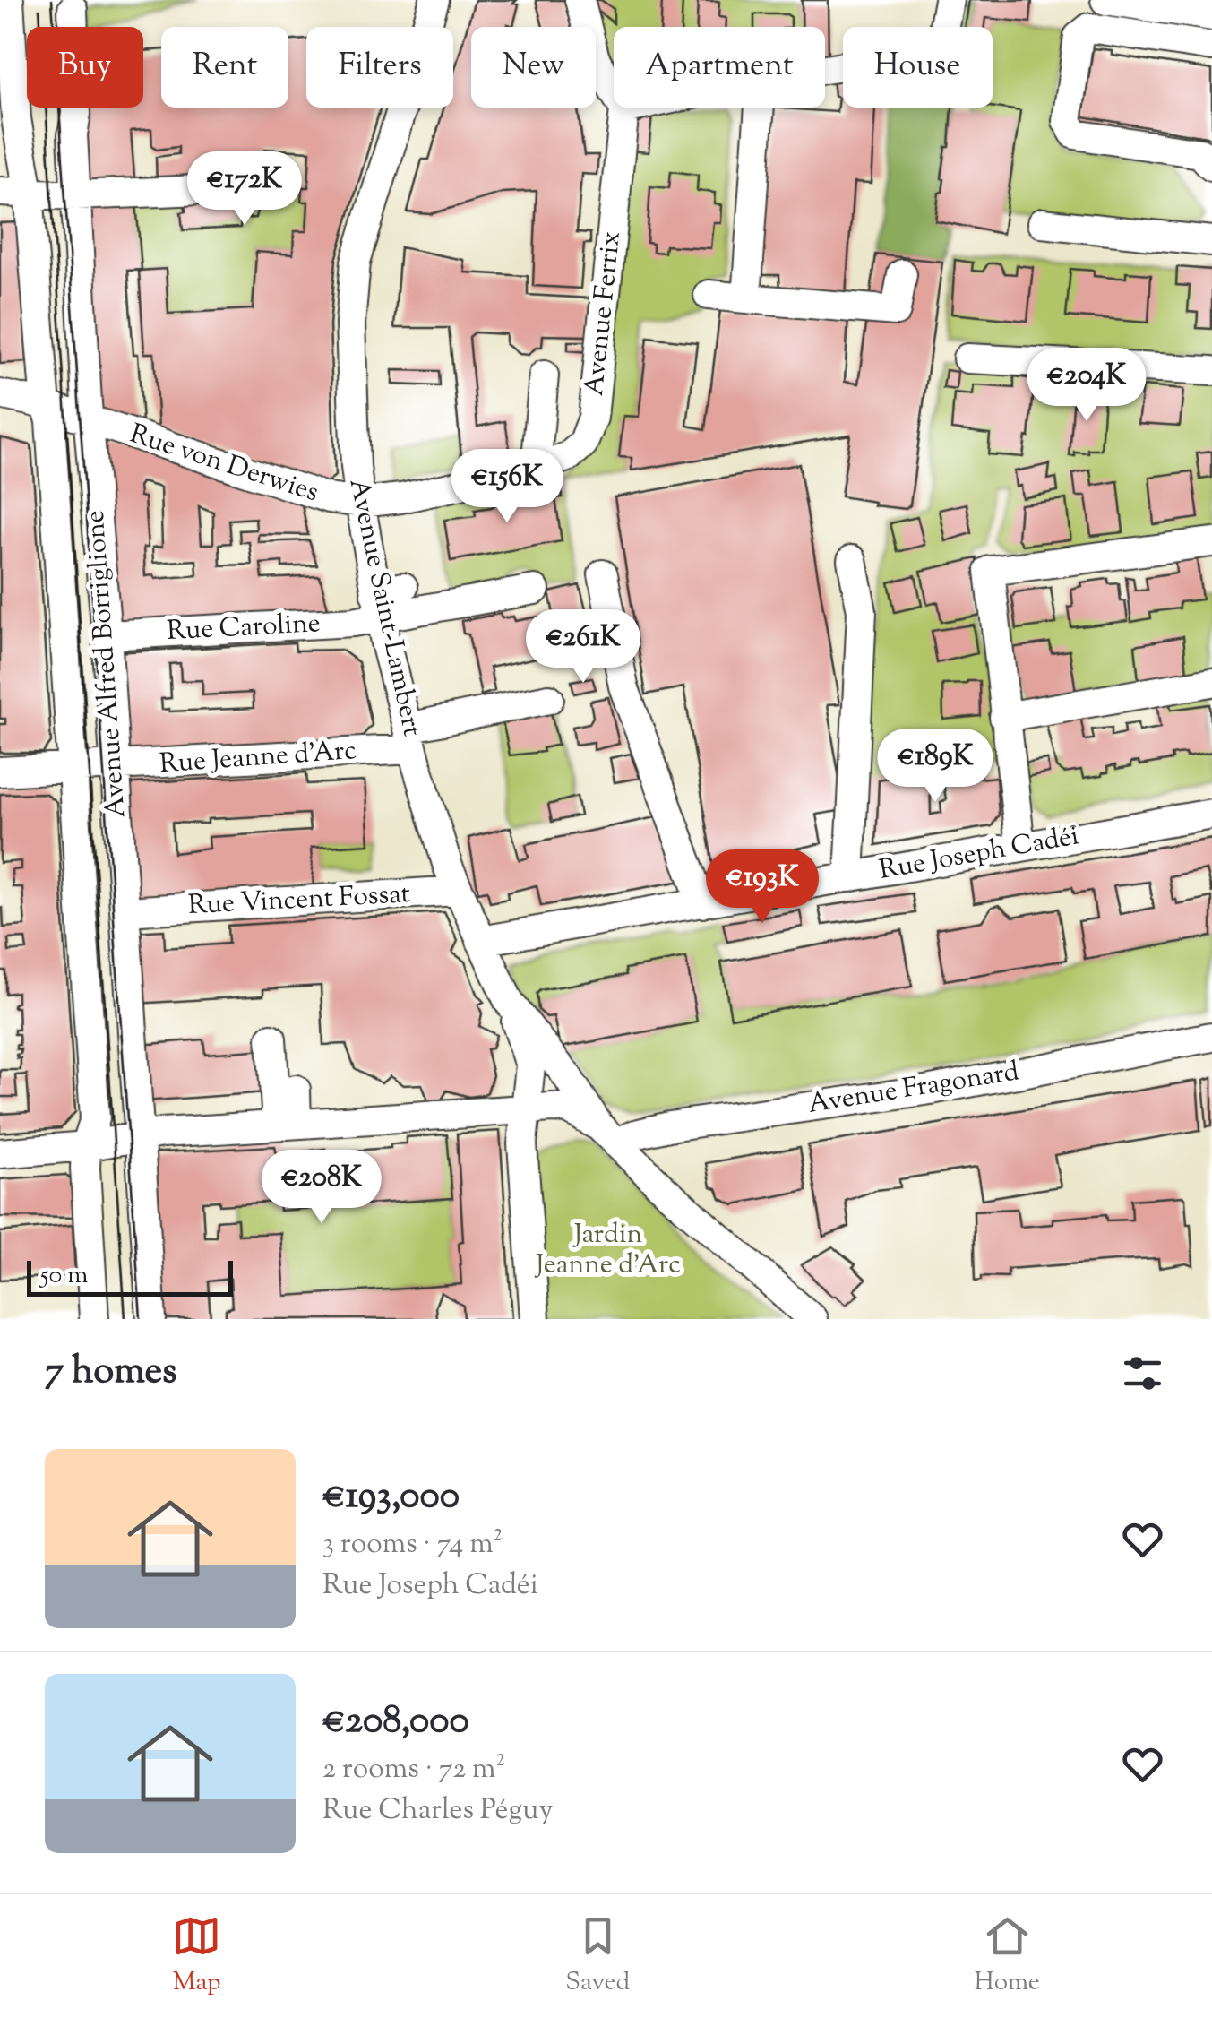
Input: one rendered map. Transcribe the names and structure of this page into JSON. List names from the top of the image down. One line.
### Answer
{"streets":{"street":["Avenue Ferrix","Rue von Derwies","Avenue Saint-Lambert","Rue Caroline","Avenue Alfred Borriglione","Rue Jeanne d'Arc","Rue Joseph Cadéi","Rue Vincent Fossat","Avenue Fragonard"]},"crossings":[["Avenue Ferrix","Rue von Derwies"],["Avenue Ferrix","Avenue Saint-Lambert"],["Rue von Derwies","Avenue Saint-Lambert"],["Rue von Derwies","Avenue Alfred Borriglione"],["Avenue Saint-Lambert","Rue Caroline"],["Avenue Saint-Lambert","Avenue Alfred Borriglione"],["Avenue Saint-Lambert","Rue Jeanne d'Arc"],["Avenue Saint-Lambert","Rue Joseph Cadéi"],["Avenue Saint-Lambert","Rue Vincent Fossat"],["Avenue Saint-Lambert","Avenue Fragonard"],["Rue Caroline","Avenue Alfred Borriglione"],["Avenue Alfred Borriglione","Rue Jeanne d'Arc"]],"parks":["Jardin Jeanne d'Arc"],"scale_bar":"50 m","page":{"chip":["Buy","Rent","Filters","New","Apartment","House"],"price":["€172K","€204K","€156K","€261K","€189K","€193K","€208K"],"scale":"50 m","heading":"7 homes","list":[{"name":"€193,000","note":"3 rooms · 74 m² · Rue Joseph Cadéi"},{"name":"€208,000","note":"2 rooms · 72 m² · Rue Charles Péguy"}],"tabs":["Map","Saved","Home"]}}
